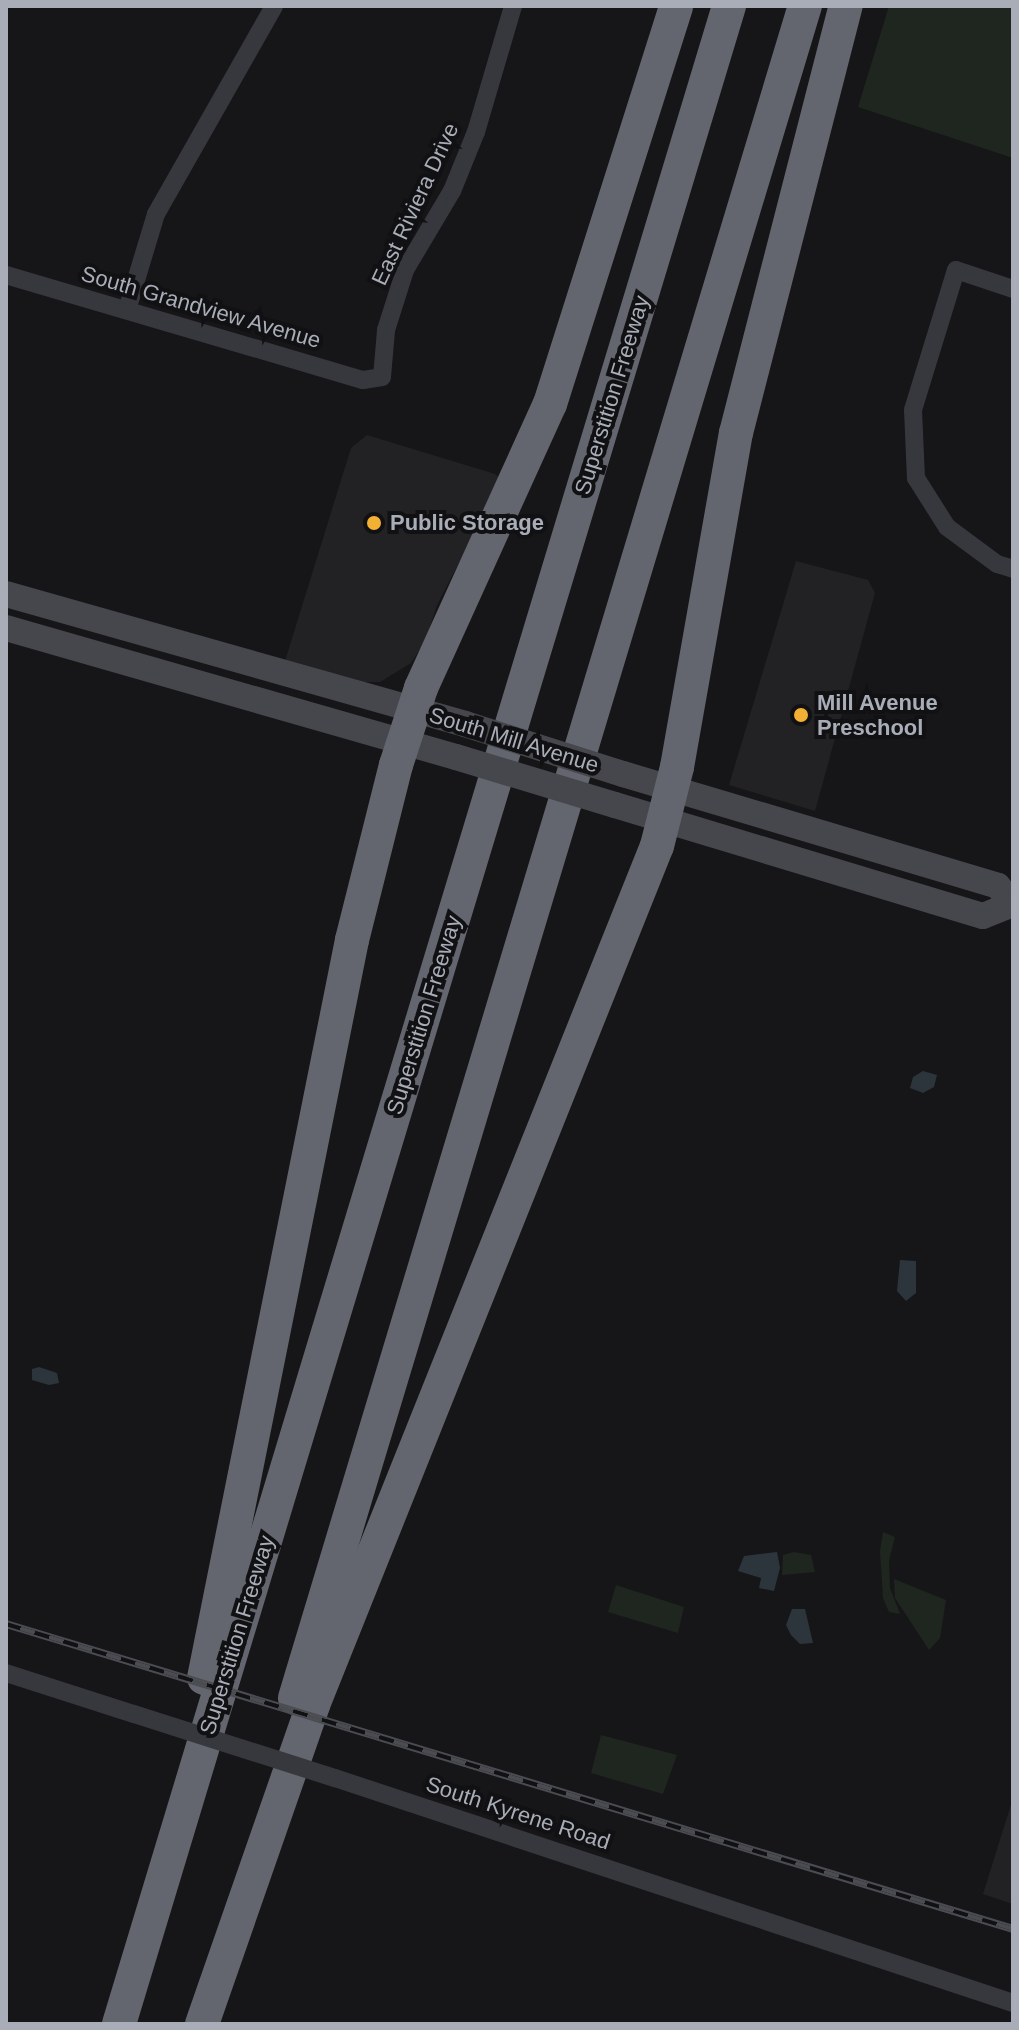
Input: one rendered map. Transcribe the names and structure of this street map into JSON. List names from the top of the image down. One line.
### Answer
{"streets":{"highway":["Superstition Freeway"],"main road":["South Mill Avenue"],"street":["East Riviera Drive","South Grandview Avenue","South Kyrene Road"]},"crossings":[["East Riviera Drive","South Grandview Avenue"]],"places":["Public Storage","Mill Avenue Preschool"]}
